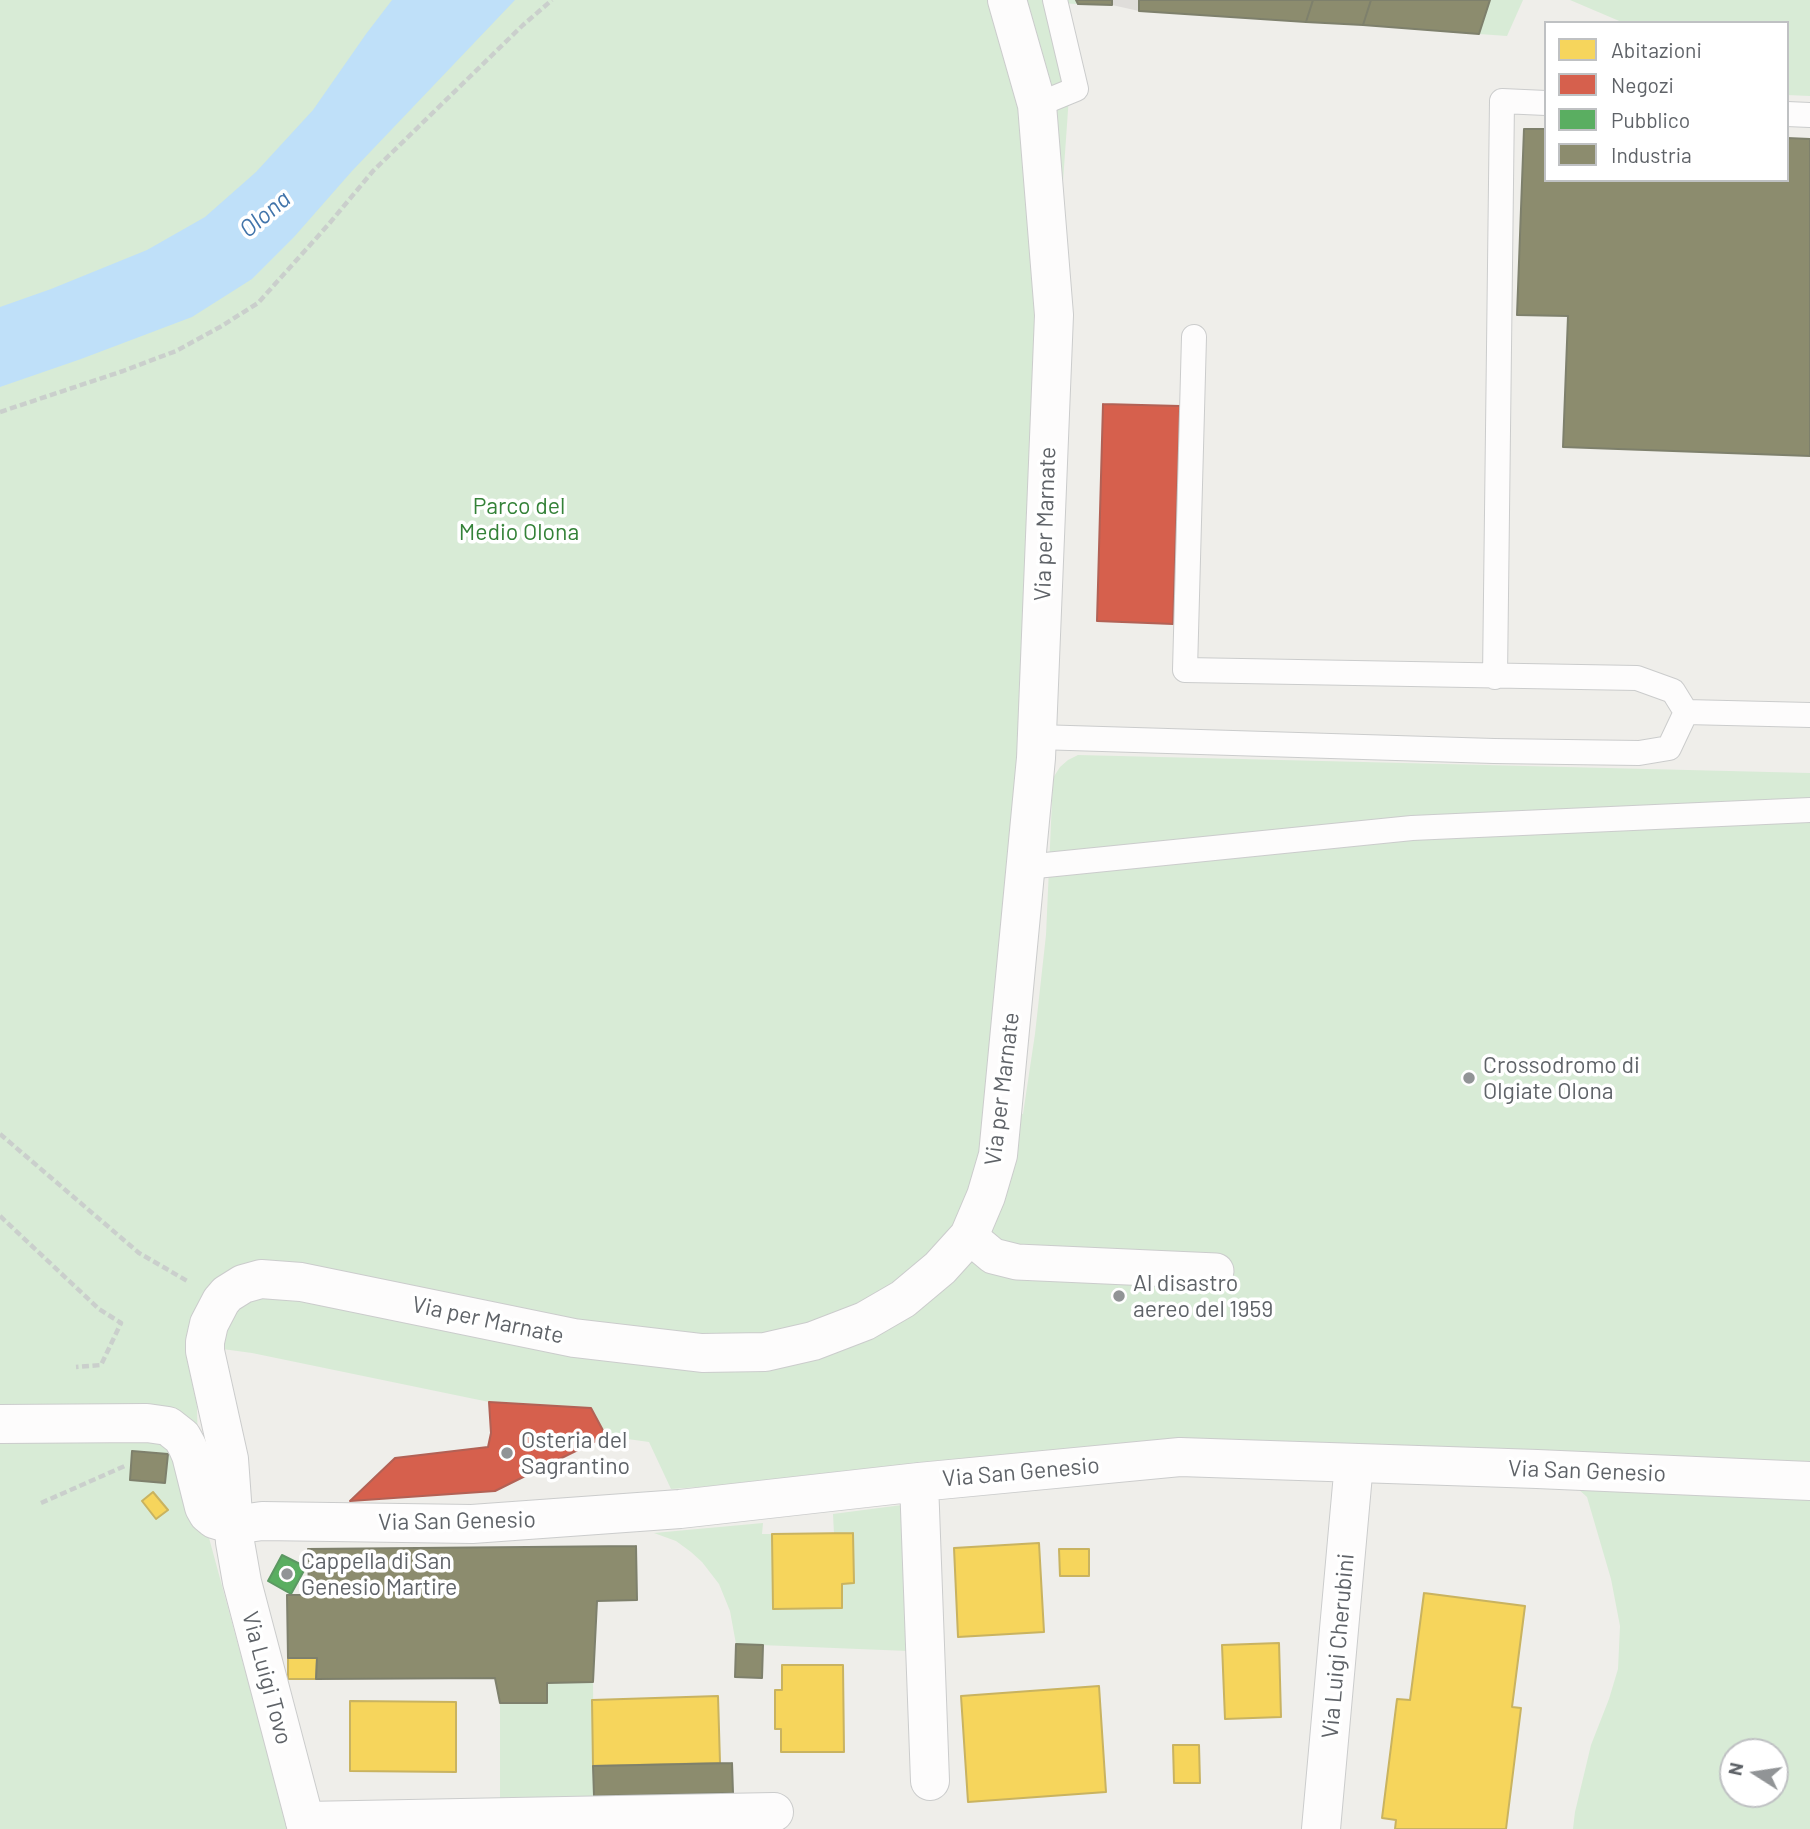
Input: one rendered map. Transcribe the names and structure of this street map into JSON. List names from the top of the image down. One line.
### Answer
{"streets":{"street":["Via per Marnate","Via San Genesio","Via Luigi Cherubini","Via Luigi Tovo"]},"crossings":[["Via per Marnate","Via San Genesio"],["Via per Marnate","Via Luigi Tovo"],["Via San Genesio","Via Luigi Cherubini"],["Via San Genesio","Via Luigi Tovo"]],"water":["Olona"],"parks":["Parco del Medio Olona"],"places":["Crossodromo di Olgiate Olona","Al disastro aereo del 1959","Osteria del Sagrantino","Cappella di San Genesio Martire"],"legend":["Abitazioni","Negozi","Pubblico","Industria"],"north":"left"}
